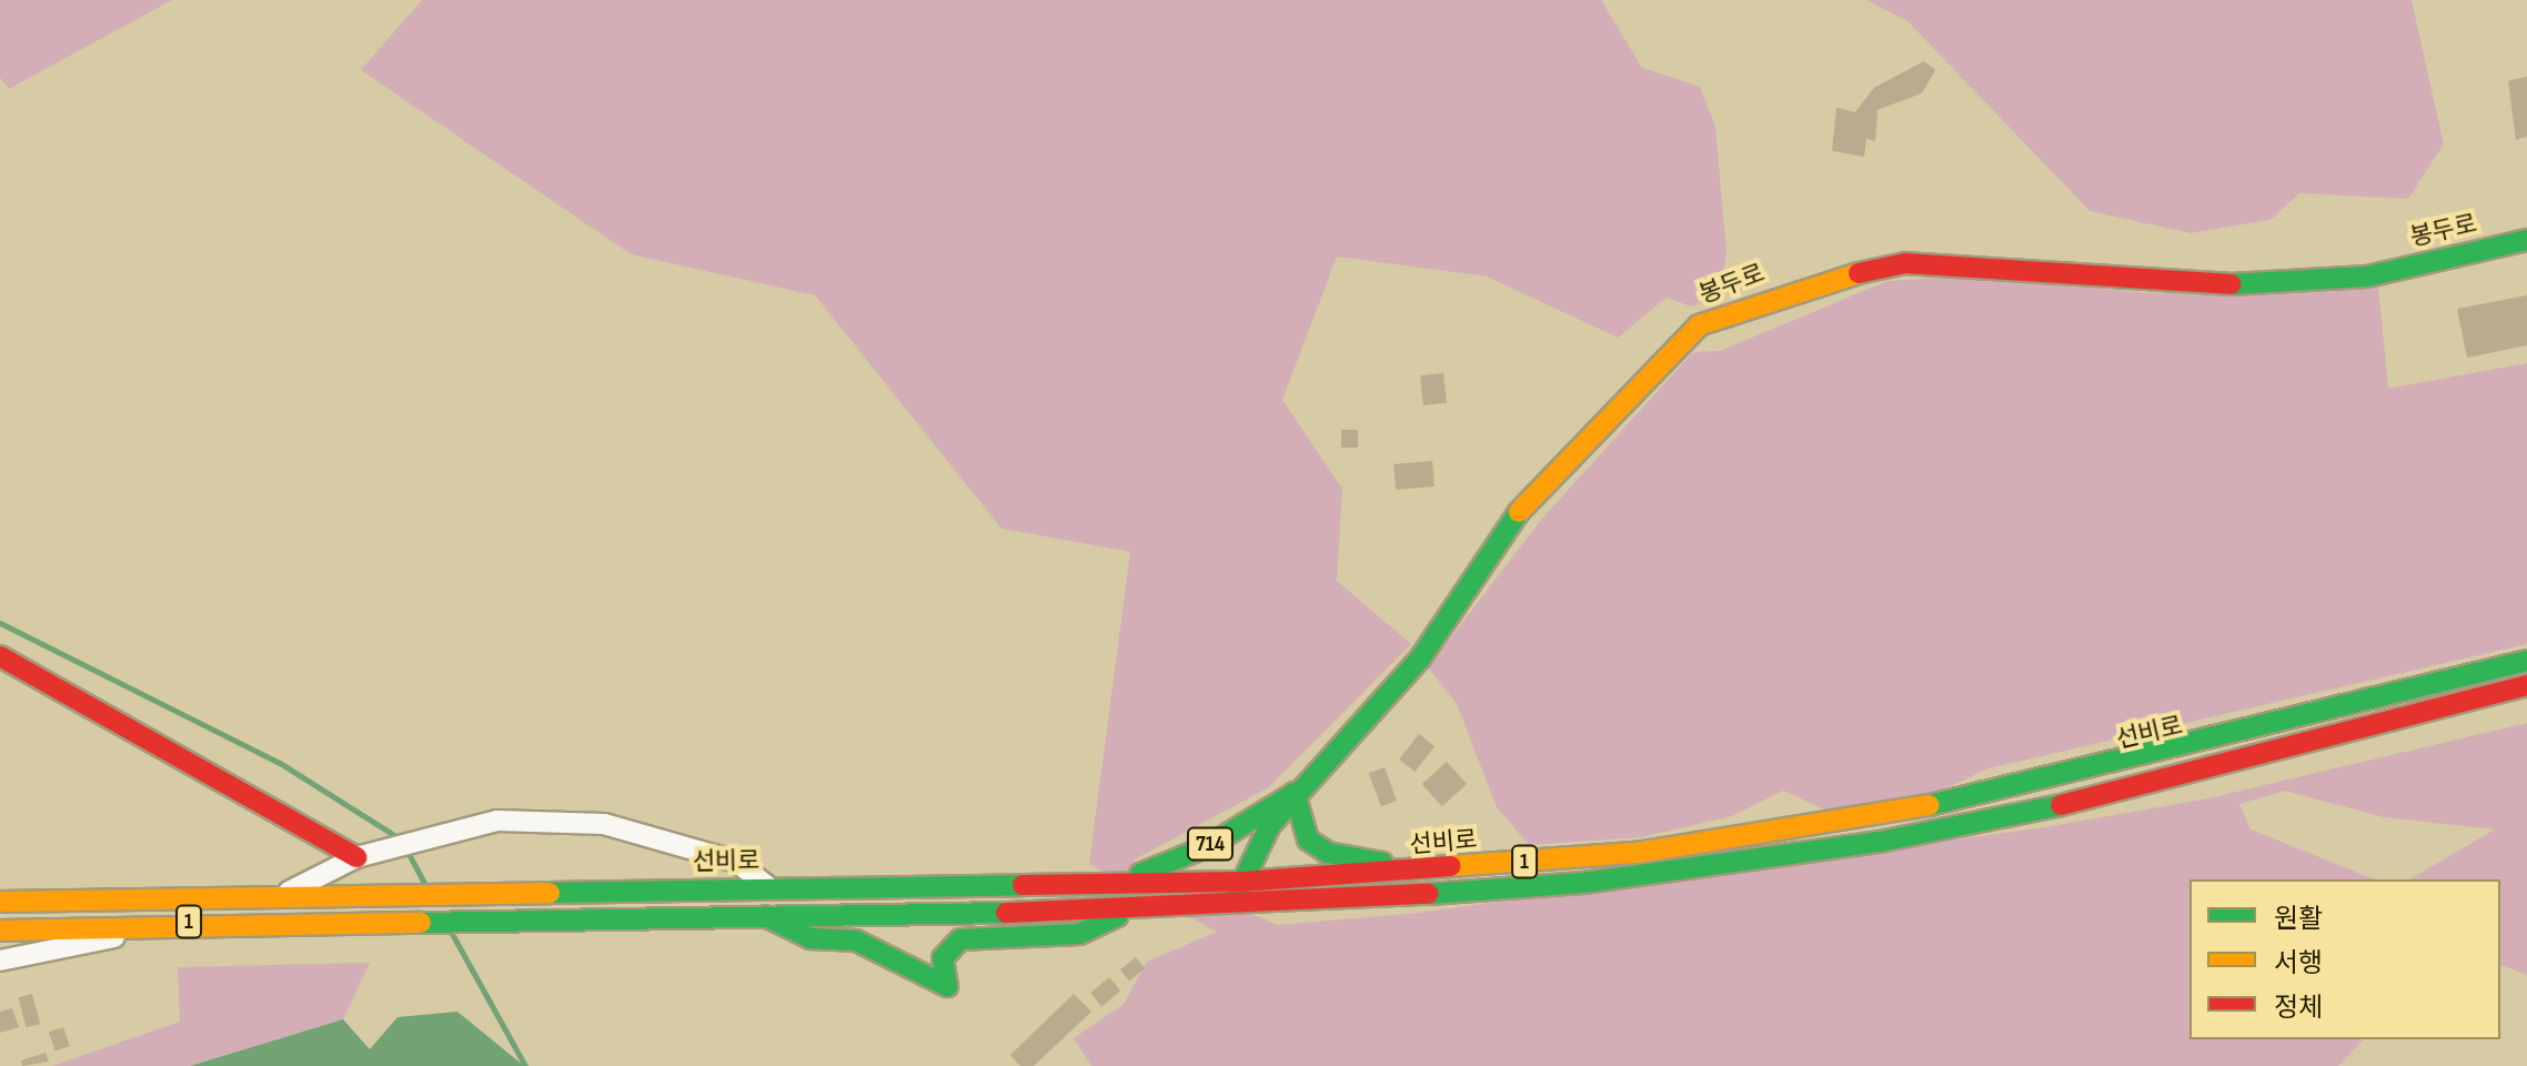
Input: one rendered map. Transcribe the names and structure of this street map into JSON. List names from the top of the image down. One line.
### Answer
{"streets":{"main road":["봉두로","선비로","714","1"]},"crossings":[["봉두로","선비로"],["봉두로","714"],["선비로","714"],["선비로","1"]],"legend":["원활","서행","정체"]}
